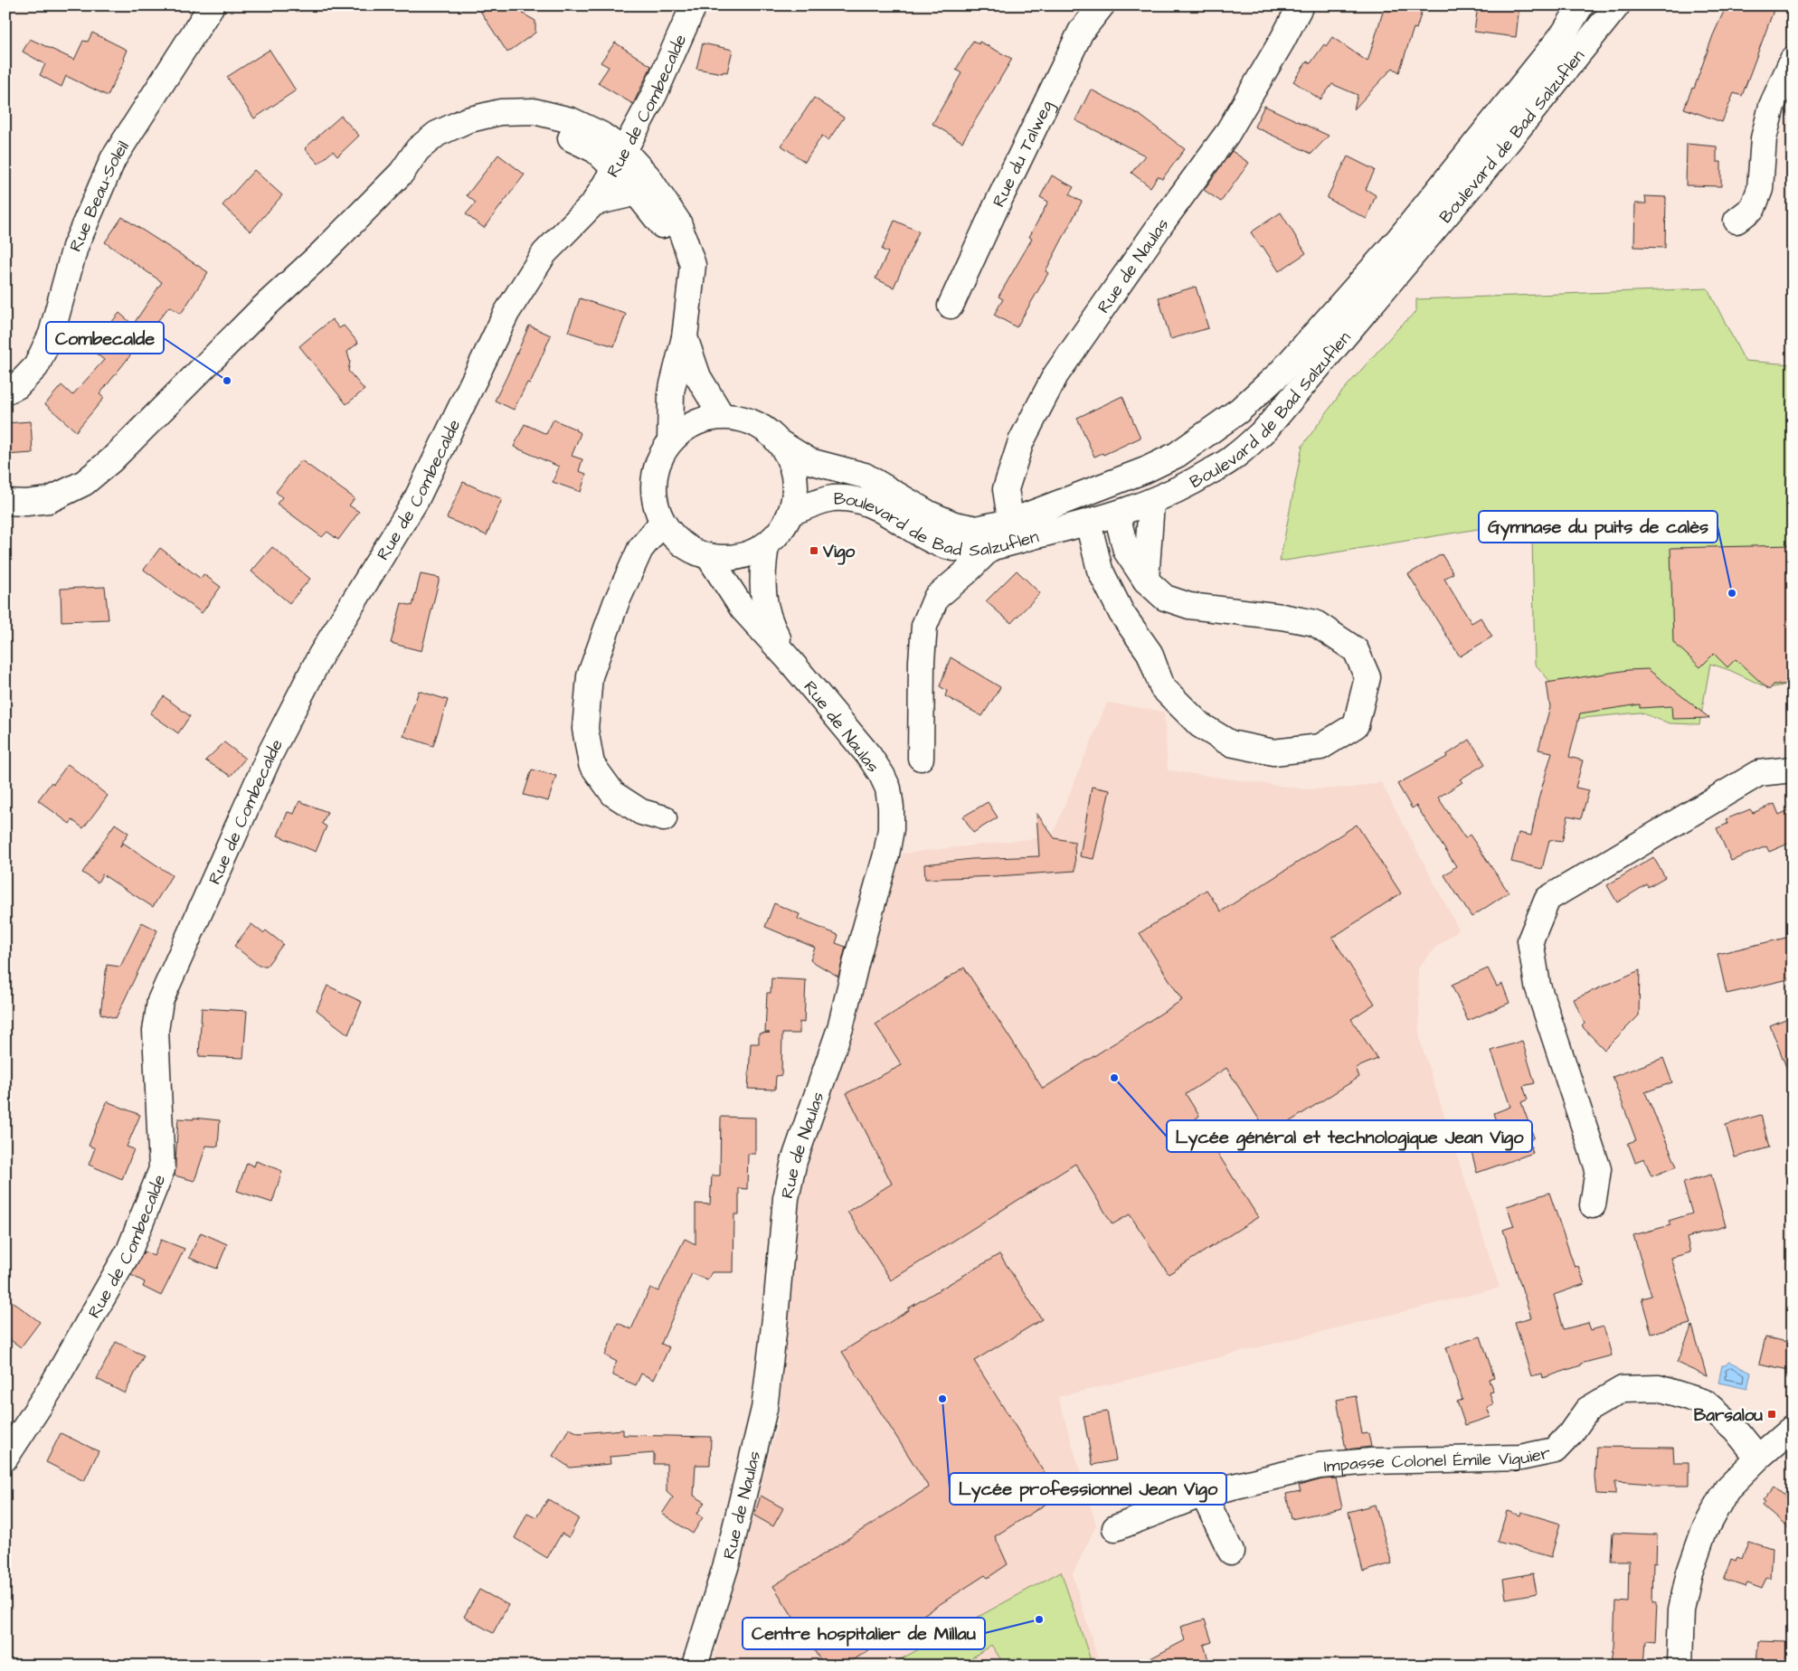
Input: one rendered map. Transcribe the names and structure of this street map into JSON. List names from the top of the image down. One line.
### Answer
{"streets":{"street":["Rue de Combecalde","Boulevard de Bad Salzuflen","Rue du Talweg","Rue Beau-Soleil","Rue de Naulas","Impasse Colonel Émile Viguier"]},"crossings":[["Boulevard de Bad Salzuflen","Rue de Naulas"]],"places":{"other":["Combecalde","Gymnase du puits de calès","Lycée général et technologique Jean Vigo","Lycée professionnel Jean Vigo","Centre hospitalier de Millau"],"transit":["Vigo","Barsalou"]}}
